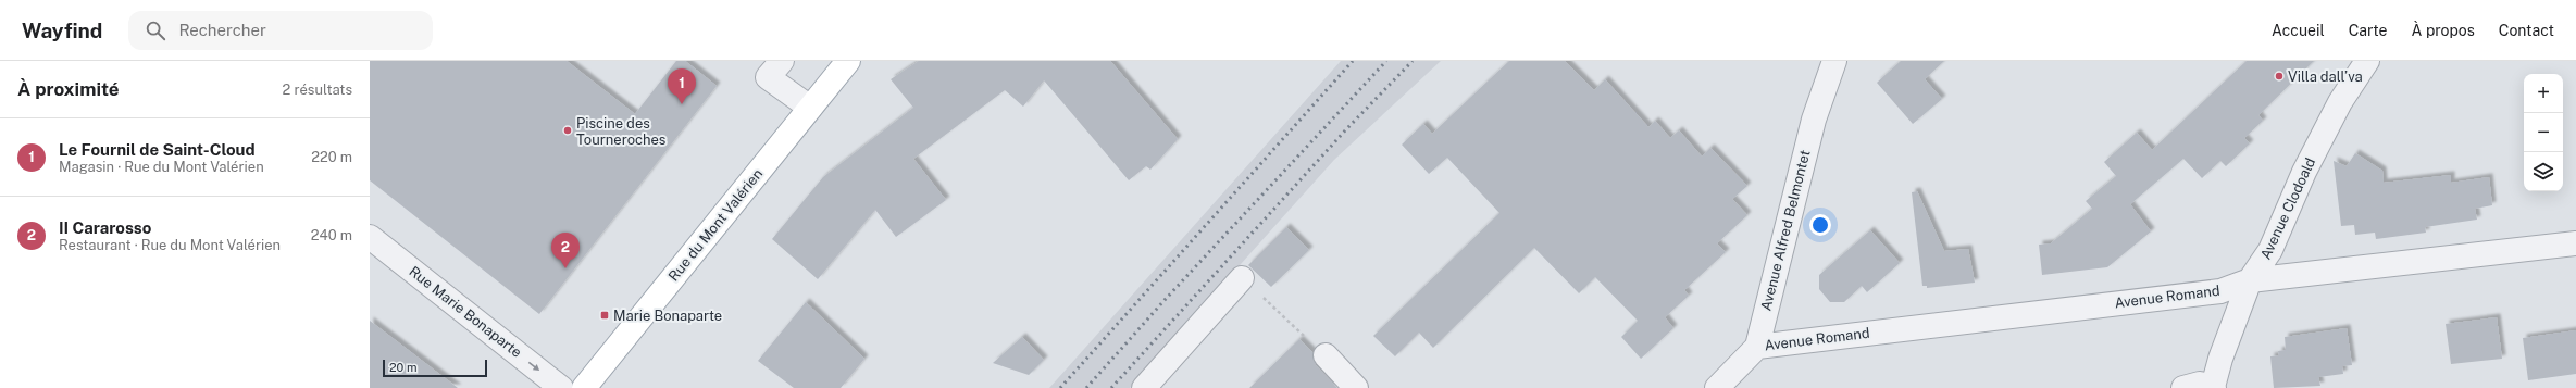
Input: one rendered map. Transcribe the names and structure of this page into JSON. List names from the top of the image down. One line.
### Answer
{"streets":{"main road":["Rue du Mont Valérien"],"street":["Avenue Clodoald","Avenue Alfred Belmontet","Avenue Romand","Rue Marie Bonaparte"]},"crossings":[["Avenue Clodoald","Avenue Romand"],["Avenue Alfred Belmontet","Avenue Romand"]],"one_way":["Rue Marie Bonaparte"],"places":{"other":["Villa dall’va","Piscine des Tourneroches"],"transit":["Marie Bonaparte"]},"scale_bar":"20 m","page":{"header":"Wayfind","search":"Rechercher","nav":["Accueil","Carte","À propos","Contact"],"heading":["À proximité","2 résultats"],"pins":["1","2"],"map_buttons":["+","−"],"list":[{"mark":"1","name":"Le Fournil de Saint-Cloud","note":"Magasin · Rue du Mont Valérien","value":"220 m"},{"mark":"2","name":"II Cararosso","note":"Restaurant · Rue du Mont Valérien","value":"240 m"}],"scale":"20 m"}}
